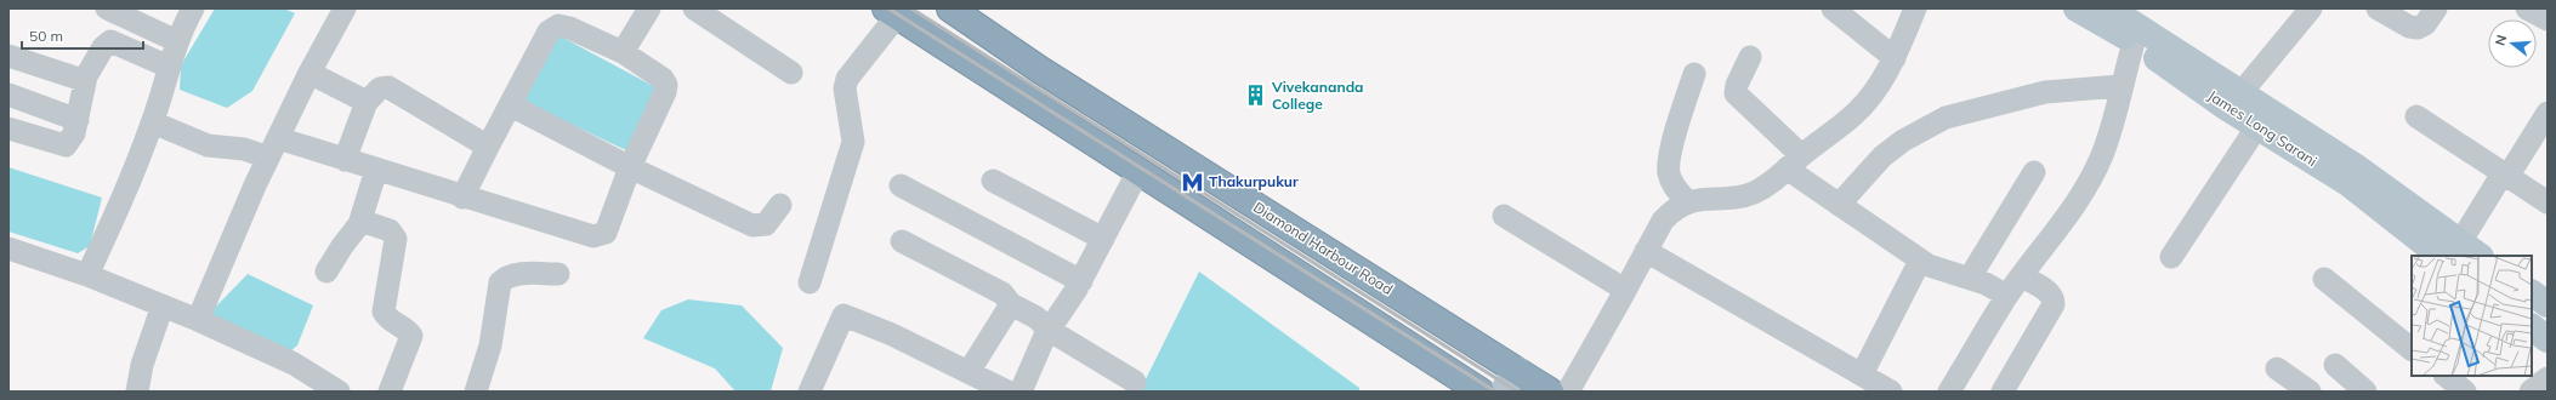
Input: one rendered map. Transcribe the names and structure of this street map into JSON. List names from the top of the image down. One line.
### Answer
{"streets":{"highway":["Diamond Harbour Road"],"main road":["James Long Sarani"]},"places":{"building":["Vivekananda College"],"metro station":["Thakurpukur"]},"scale_bar":"50 m","north":"left"}
